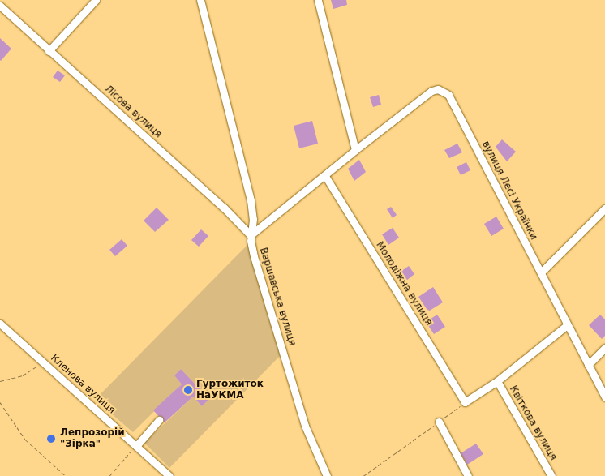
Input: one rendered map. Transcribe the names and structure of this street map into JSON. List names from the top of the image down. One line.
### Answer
{"streets":{"street":["Лісова вулиця","вулиця Лесі Українки","Молодіжна вулиця","Варшавська вулиця","Кленова вулиця","Квіткова вулиця"]},"crossings":[["Лісова вулиця","Варшавська вулиця"]],"places":["Гуртожиток НаУКМА","Лепрозорій \"Зірка\""]}
